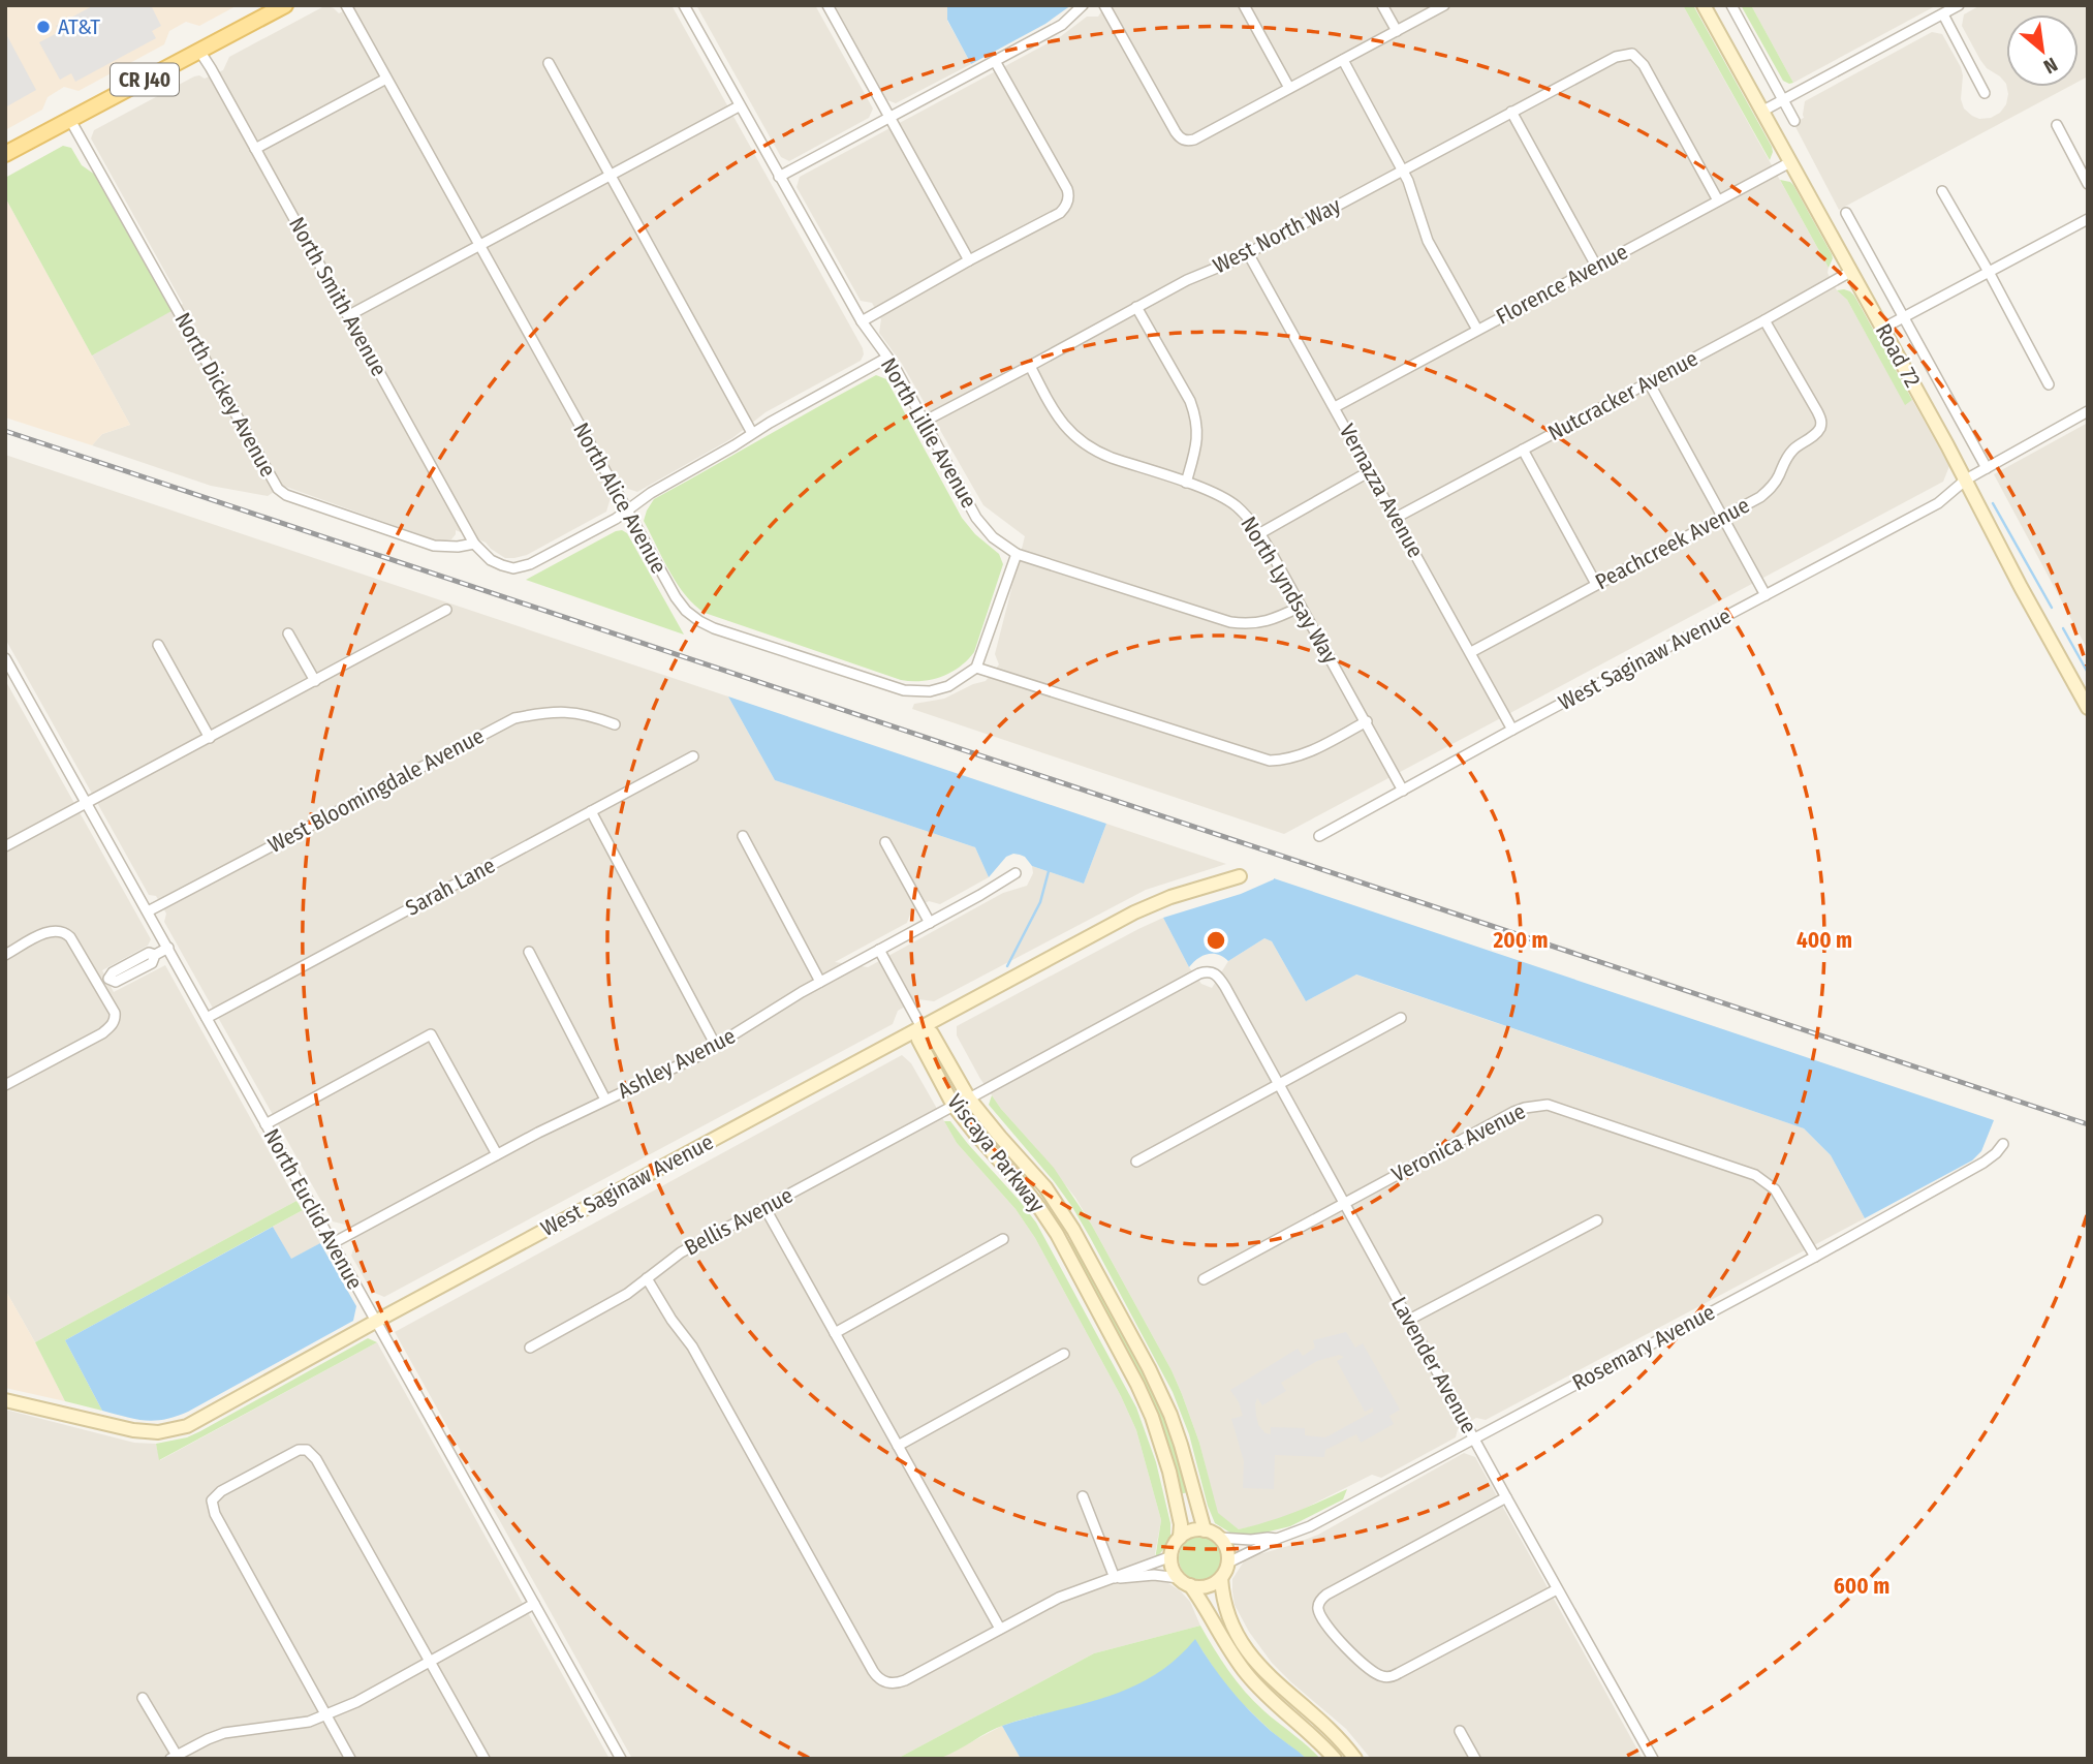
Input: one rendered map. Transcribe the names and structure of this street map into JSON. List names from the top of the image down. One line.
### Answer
{"streets":{"main road":["CR J40"],"street":["West North Way","Florence Avenue","North Smith Avenue","Road 72","North Dickey Avenue","Nutcracker Avenue","North Lillie Avenue","Vernazza Avenue","North Alice Avenue","Peachcreek Avenue","North Lyndsay Way","West Saginaw Avenue","West Bloomingdale Avenue","Sarah Lane","Ashley Avenue","Veronica Avenue","Viscaya Parkway","North Euclid Avenue","Bellis Avenue","Rosemary Avenue","Lavender Avenue"]},"crossings":[["CR J40","North Smith Avenue"],["CR J40","North Dickey Avenue"],["West North Way","Florence Avenue"],["West North Way","North Lillie Avenue"],["West North Way","Vernazza Avenue"],["West North Way","North Lyndsay Way"],["Florence Avenue","Road 72"],["Florence Avenue","Vernazza Avenue"],["North Smith Avenue","North Dickey Avenue"],["Road 72","Nutcracker Avenue"],["Road 72","West Saginaw Avenue"],["Nutcracker Avenue","Vernazza Avenue"],["Nutcracker Avenue","Peachcreek Avenue"],["North Lillie Avenue","North Lyndsay Way"],["Vernazza Avenue","Peachcreek Avenue"],["Vernazza Avenue","West Saginaw Avenue"],["North Lyndsay Way","West Saginaw Avenue"],["West Saginaw Avenue","Viscaya Parkway"],["West Saginaw Avenue","North Euclid Avenue"],["West Bloomingdale Avenue","North Euclid Avenue"],["Sarah Lane","North Euclid Avenue"],["Ashley Avenue","North Euclid Avenue"],["Veronica Avenue","Rosemary Avenue"],["Veronica Avenue","Lavender Avenue"],["Viscaya Parkway","Bellis Avenue"],["Viscaya Parkway","Rosemary Avenue"],["Viscaya Parkway","Lavender Avenue"],["Rosemary Avenue","Lavender Avenue"]],"places":["AT&T"],"north":"bottom right","rings":["200 m","400 m","600 m"]}
